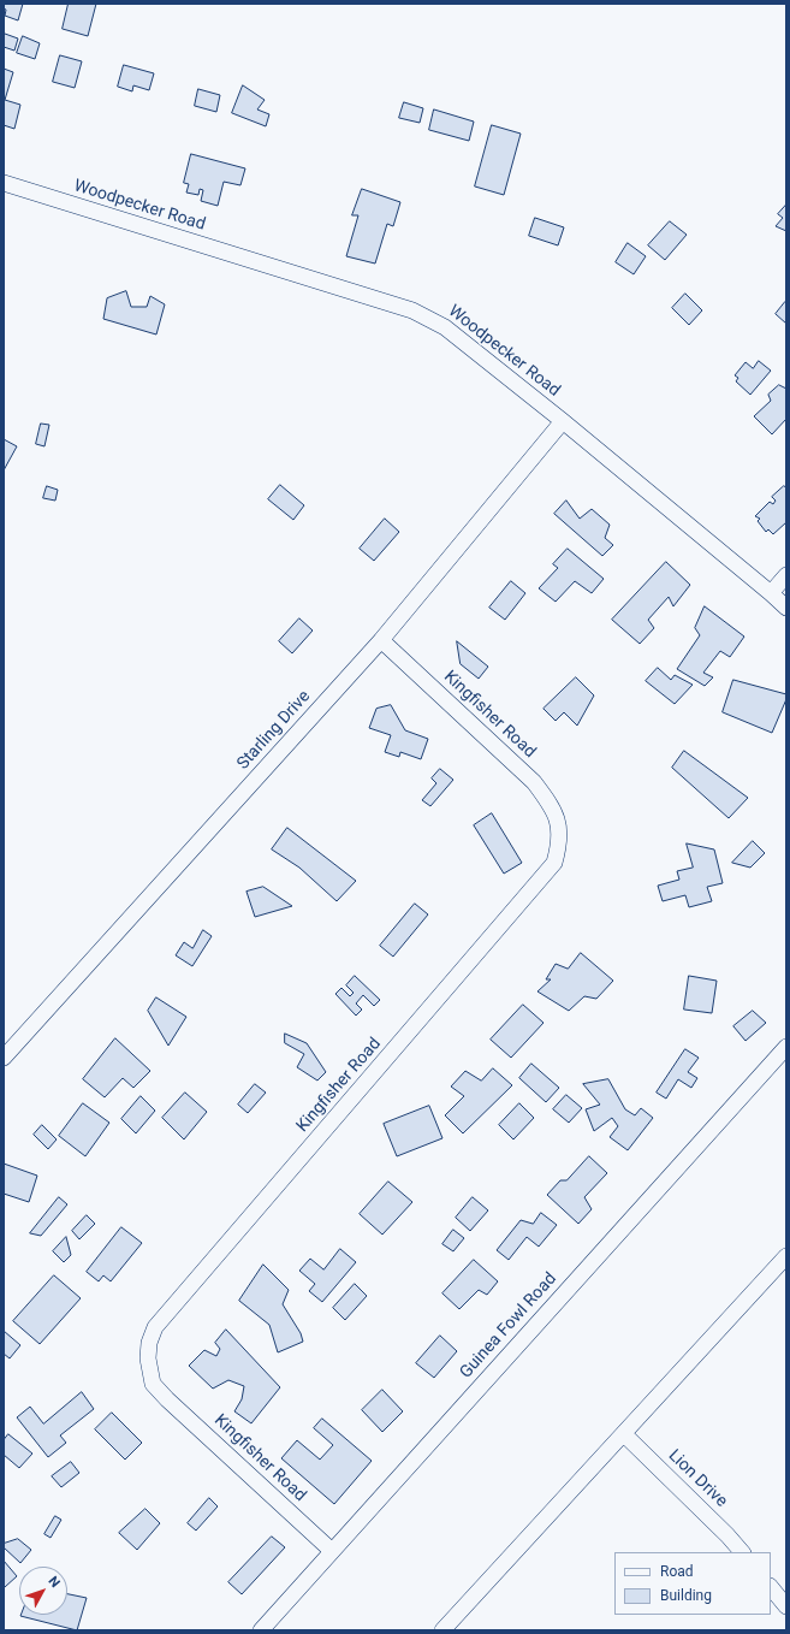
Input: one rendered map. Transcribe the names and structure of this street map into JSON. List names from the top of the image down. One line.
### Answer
{"streets":{"street":["Woodpecker Road","Kingfisher Road","Starling Drive","Guinea Fowl Road","Lion Drive"]},"crossings":[["Woodpecker Road","Starling Drive"],["Kingfisher Road","Starling Drive"],["Kingfisher Road","Guinea Fowl Road"]],"legend":["Road","Building"],"north":"top right"}
